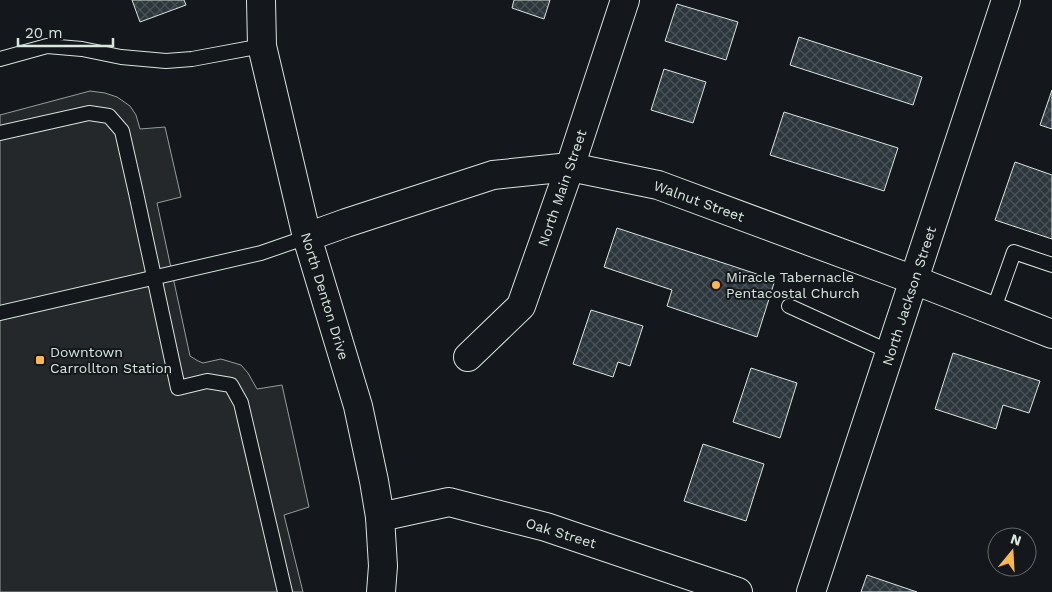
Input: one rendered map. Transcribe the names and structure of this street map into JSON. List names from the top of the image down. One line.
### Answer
{"streets":{"street":["North Main Street","Walnut Street","North Denton Drive","North Jackson Street","Oak Street"]},"crossings":[["North Main Street","Walnut Street"],["Walnut Street","North Denton Drive"],["Walnut Street","North Jackson Street"],["North Denton Drive","Oak Street"]],"places":{"other":["Miracle Tabernacle Pentacostal Church"],"transit":["Downtown Carrollton Station"]},"scale_bar":"20 m","north":"top"}
